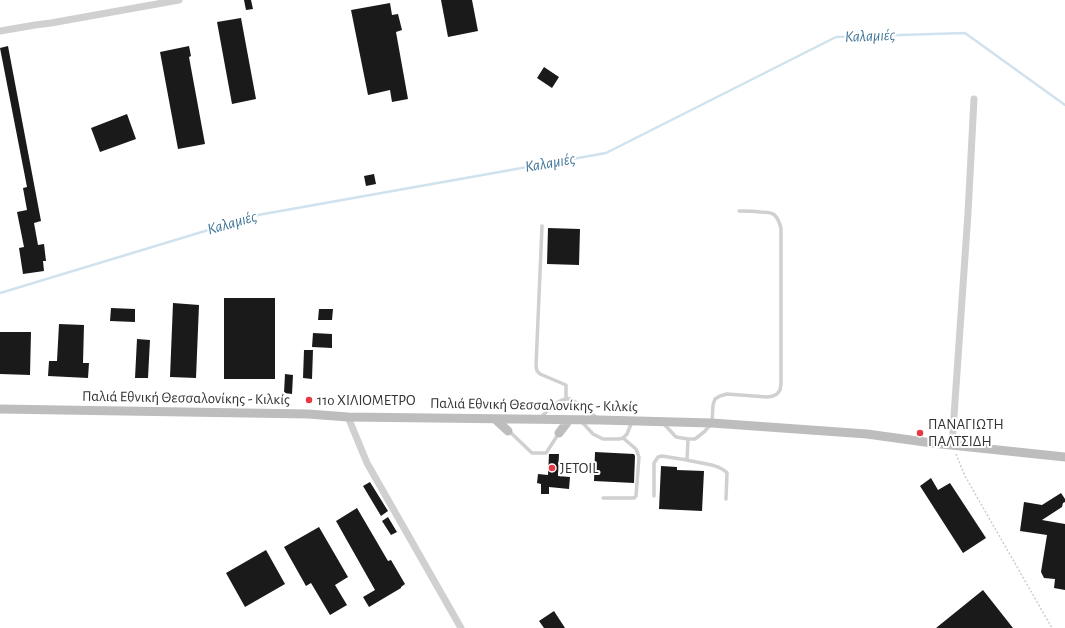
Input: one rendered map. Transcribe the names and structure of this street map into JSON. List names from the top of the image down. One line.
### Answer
{"streets":{"main road":["Παλιά Εθνική Θεσσαλονίκης - Κιλκίς"]},"water":["Καλαμιές"],"places":["11ο ΧΙΛΙΟΜΕΤΡΟ","ΠΑΝΑΓΙΩΤΗ ΠΑΛΤΣΙΔΗ","JETOIL"]}
